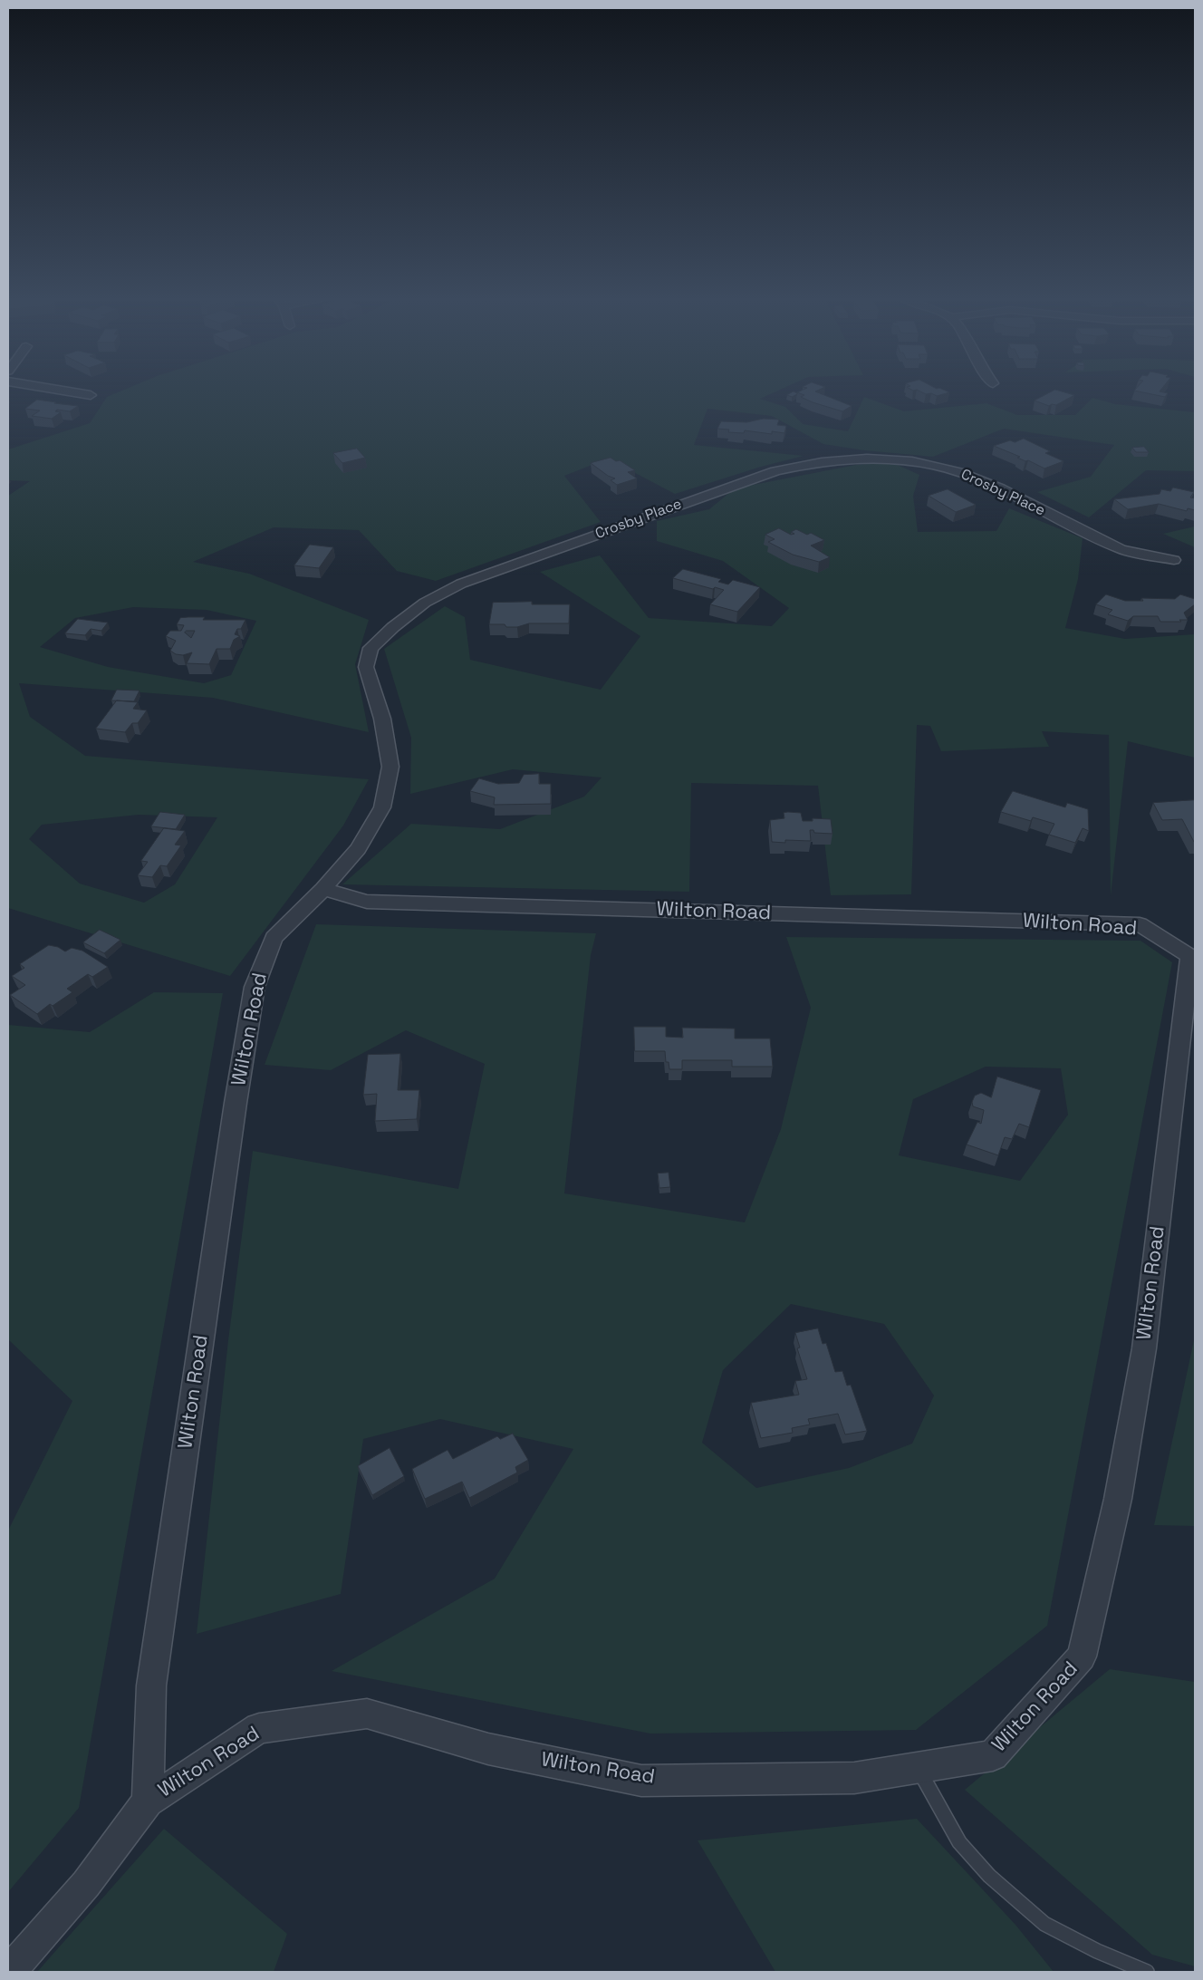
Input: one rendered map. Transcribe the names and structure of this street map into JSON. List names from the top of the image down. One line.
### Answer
{"streets":{"street":["Crosby Place","Wilton Road"]},"crossings":[["Crosby Place","Wilton Road"]]}
